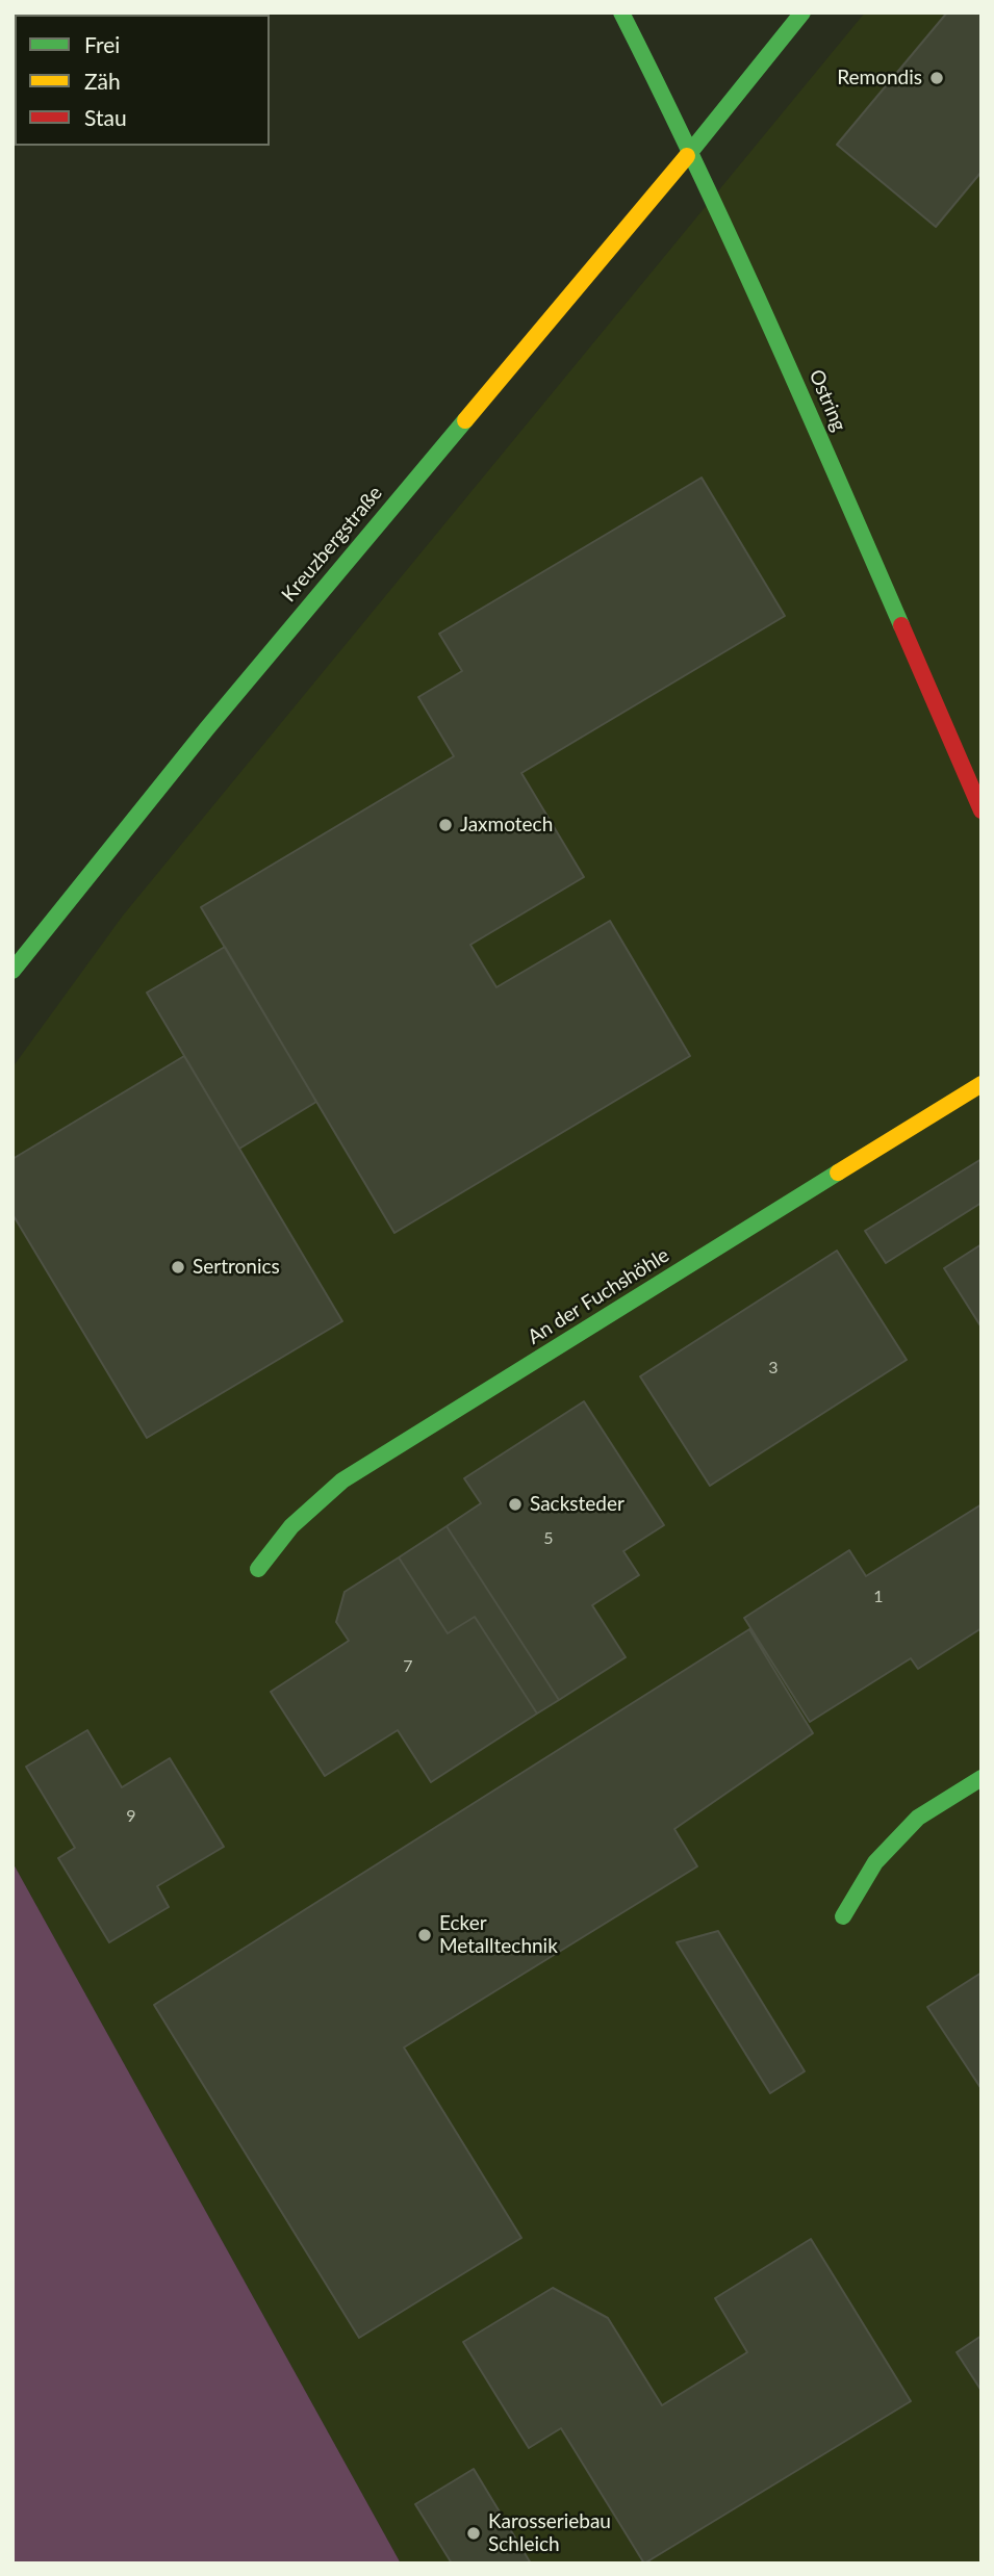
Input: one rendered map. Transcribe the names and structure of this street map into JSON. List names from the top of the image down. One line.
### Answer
{"streets":{"street":["Ostring","Kreuzbergstraße","An der Fuchshöhle"]},"crossings":[["Ostring","Kreuzbergstraße"]],"places":["Remondis","Jaxmotech","Sertronics","Sacksteder","Ecker Metalltechnik","Karosseriebau Schleich"],"house_numbers":["3","5","1","7","9"],"legend":["Frei","Zäh","Stau"]}
